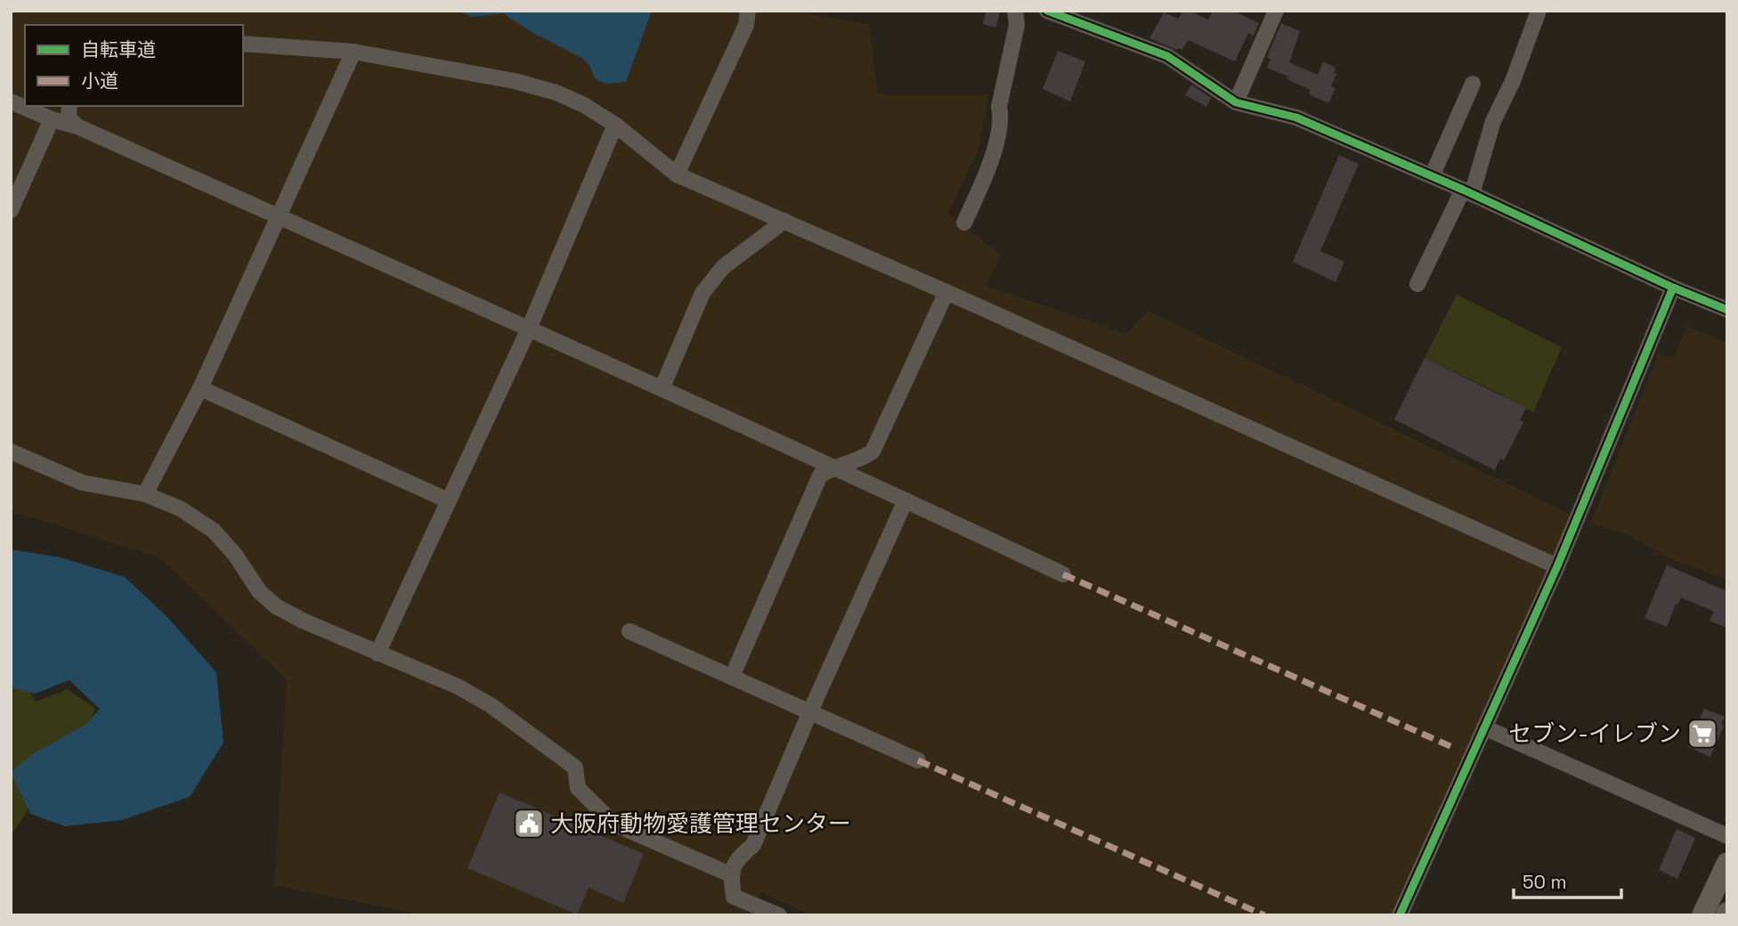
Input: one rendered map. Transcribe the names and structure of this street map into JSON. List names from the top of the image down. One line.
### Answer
{"places":{"supermarket":["セブン-イレブン"],"public building":["大阪府動物愛護管理センター"]},"legend":["自転車道","小道"],"scale_bar":"50 m"}
